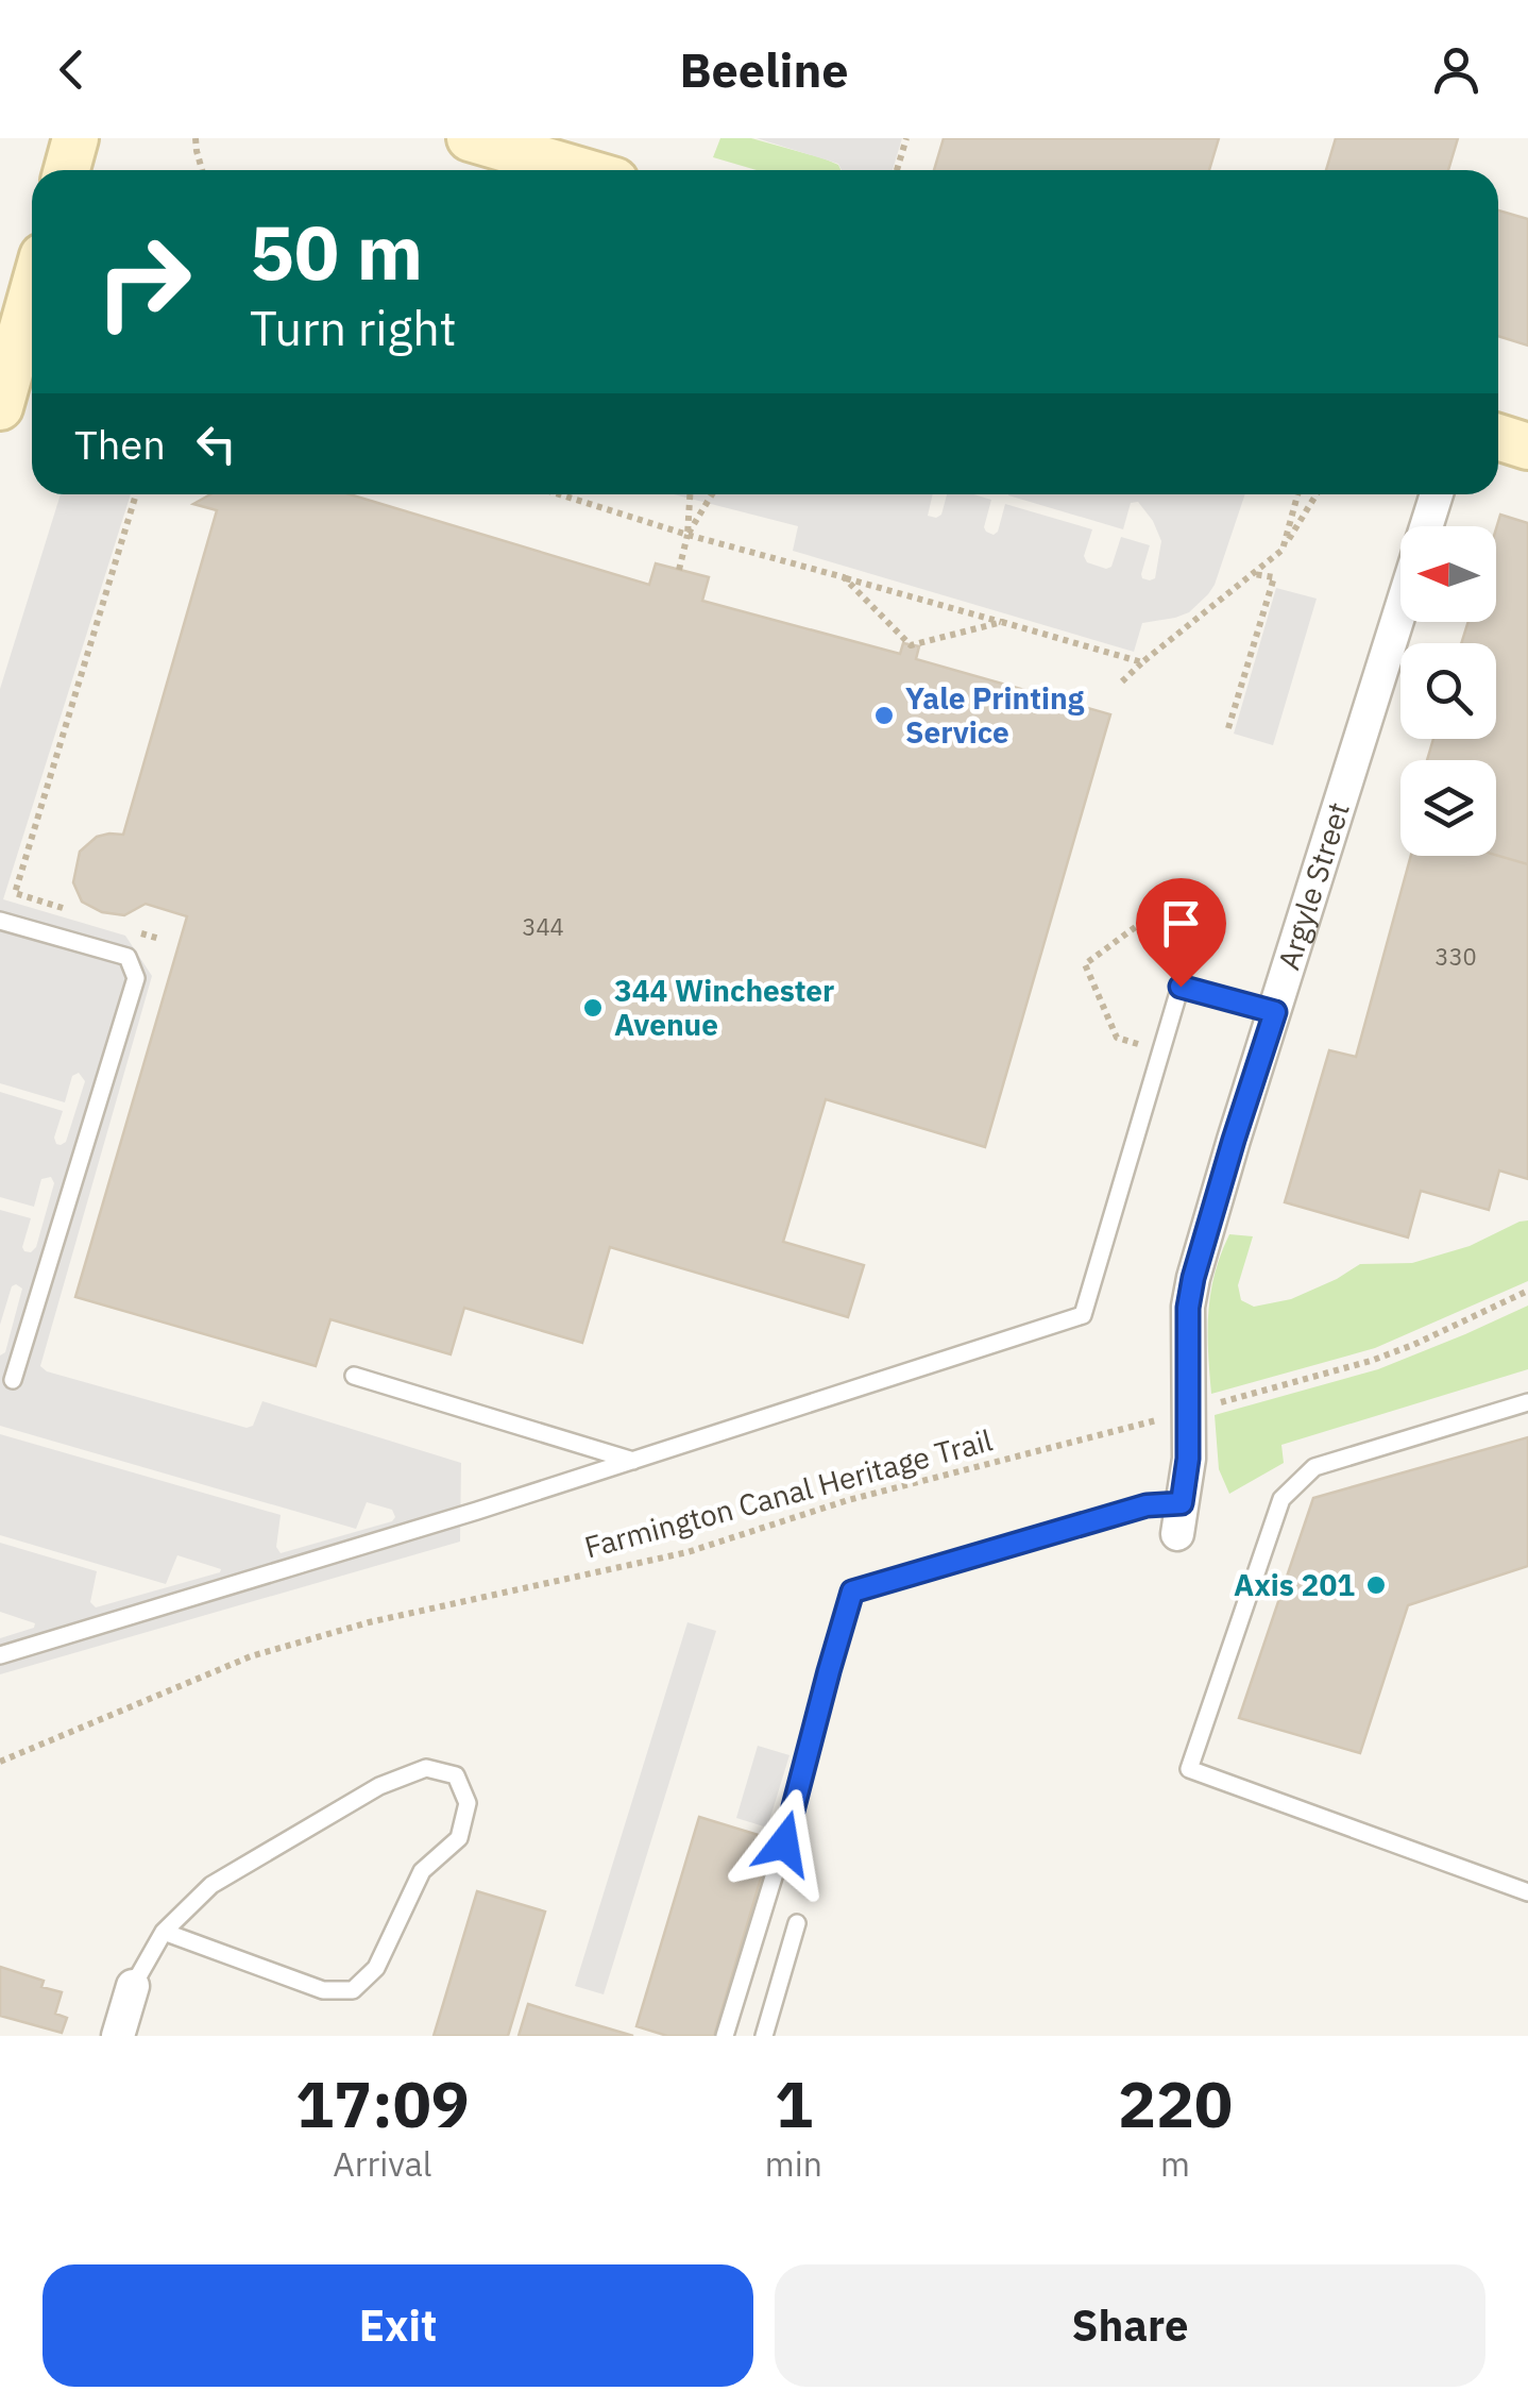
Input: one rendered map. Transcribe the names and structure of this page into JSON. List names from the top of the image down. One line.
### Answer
{"streets":{"street":["Argyle Street"],"path":["Farmington Canal Heritage Trail"]},"crossings":[["Argyle Street","Farmington Canal Heritage Trail"]],"places":["Yale Printing Service","344 Winchester Avenue","Axis 201"],"house_numbers":["344","330"],"north":"left","page":{"header":"Beeline","turn":["50 m","Turn right"],"then":"Then","eta":["17:09","Arrival","1","min","220","m"],"buttons":["Exit","Share"]}}
